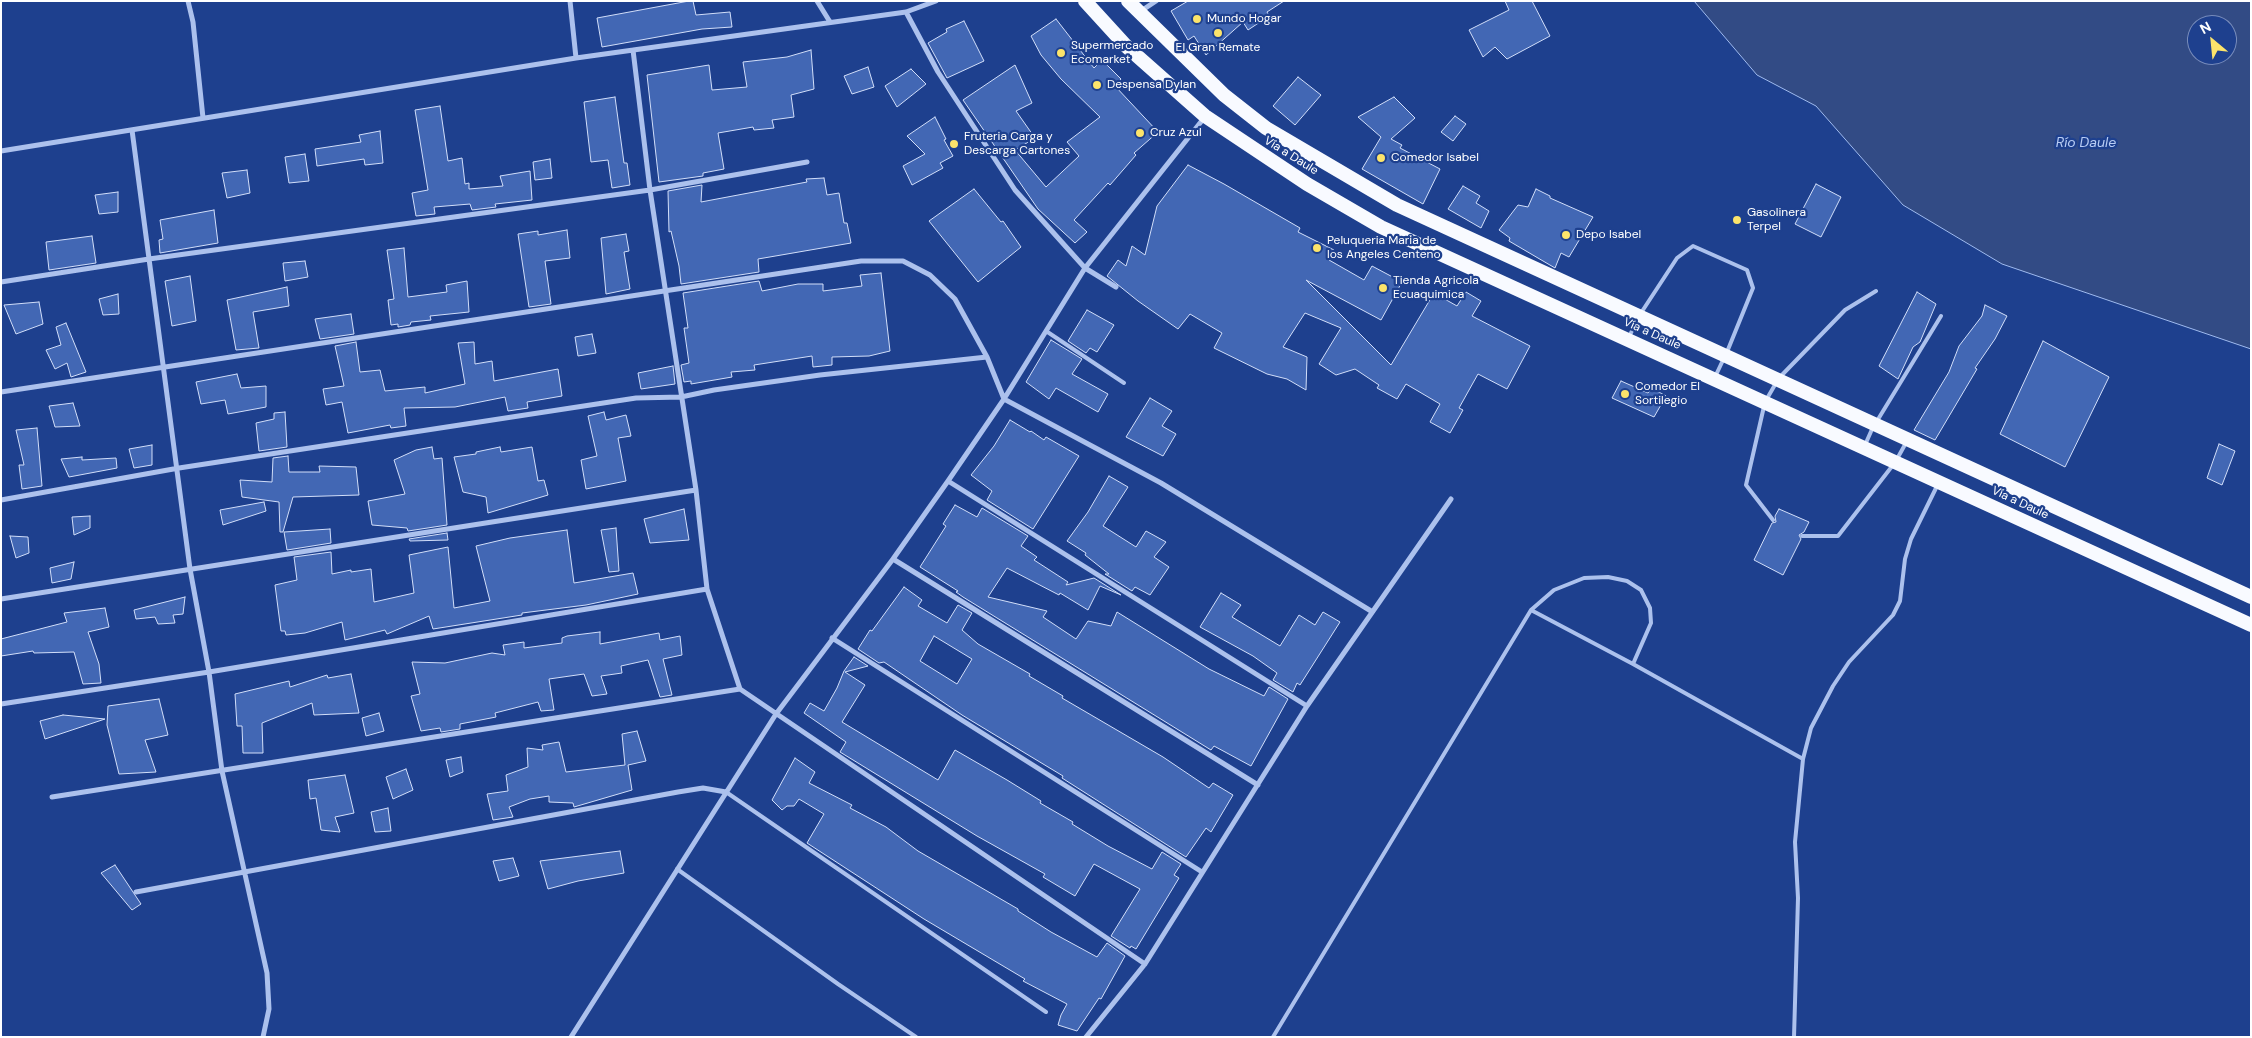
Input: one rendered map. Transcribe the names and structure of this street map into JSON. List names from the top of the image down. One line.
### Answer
{"streets":{"highway":["Vía a Daule"]},"water":["Río Daule"],"places":["Mundo Hogar","El Gran Remate","Supermercado Ecomarket","Despensa Dylan","Cruz Azul","Fruteria Carga y Descarga Cartones","Comedor Isabel","Gasolinera Terpel","Depo Isabel","Peluqueria Maria de los Angeles Centeno","Tienda Agricola Ecuaquimica","Comedor El Sortilegio"],"north":"top left"}
